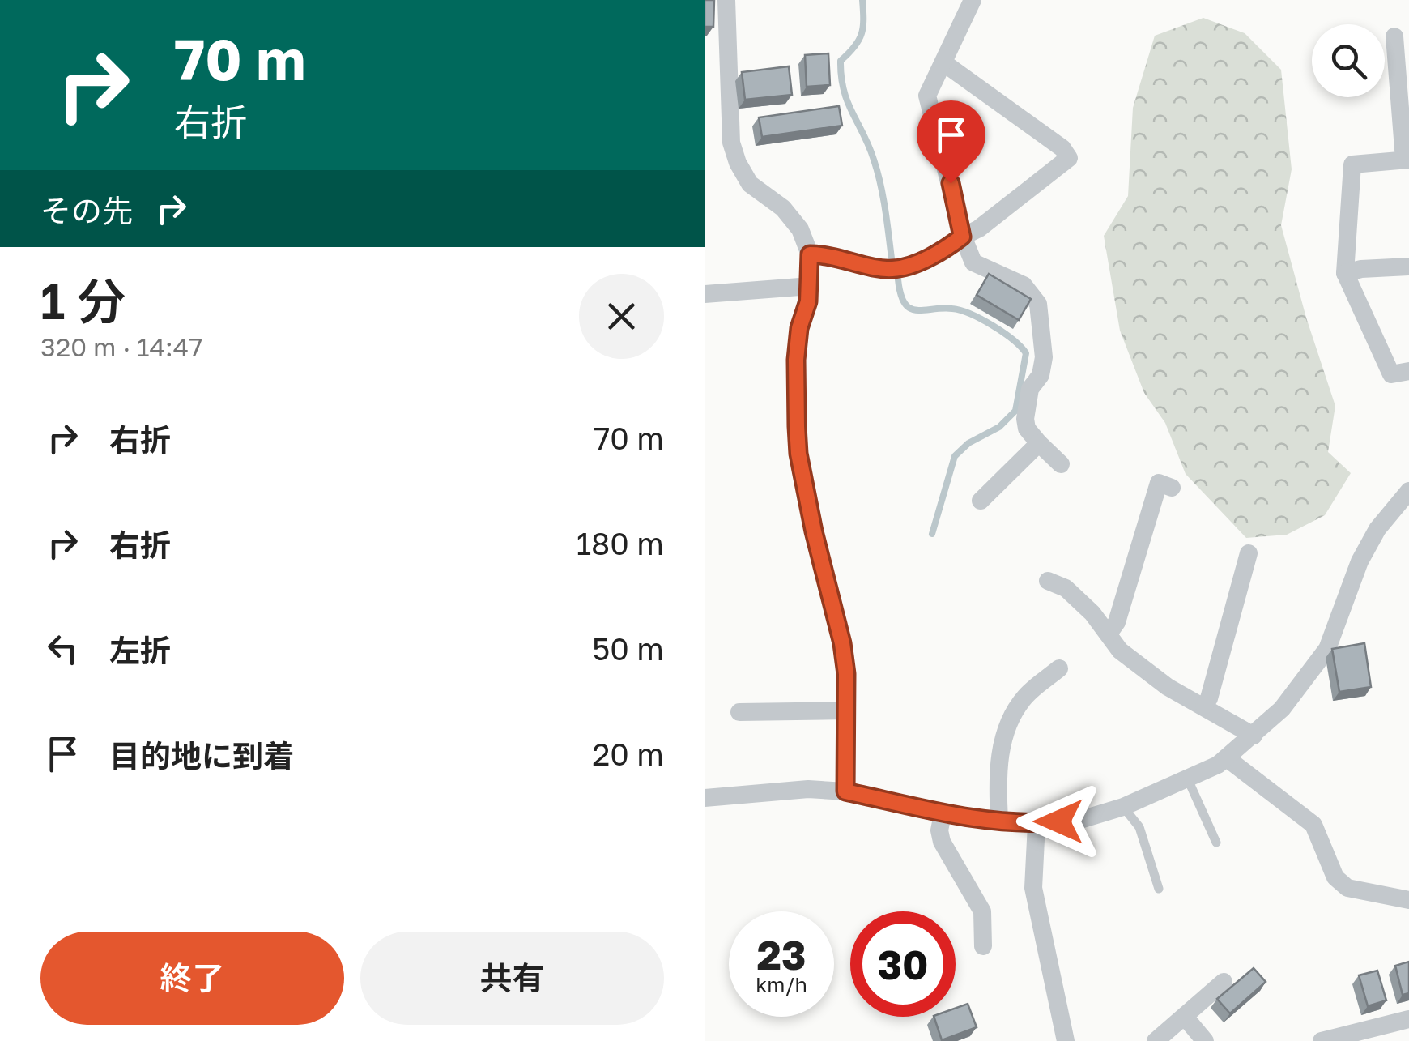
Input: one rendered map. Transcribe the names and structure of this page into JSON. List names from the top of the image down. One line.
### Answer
{"page":{"turn":["70 m","右折"],"then":"その先","heading":["1 分","320 m · 14:47"],"list":[{"name":"右折","value":"70 m"},{"name":"右折","value":"180 m"},{"name":"左折","value":"50 m"},{"name":"目的地に到着","value":"20 m"}],"speed":"23 km/h","limit":"30","buttons":["終了","共有"]}}
